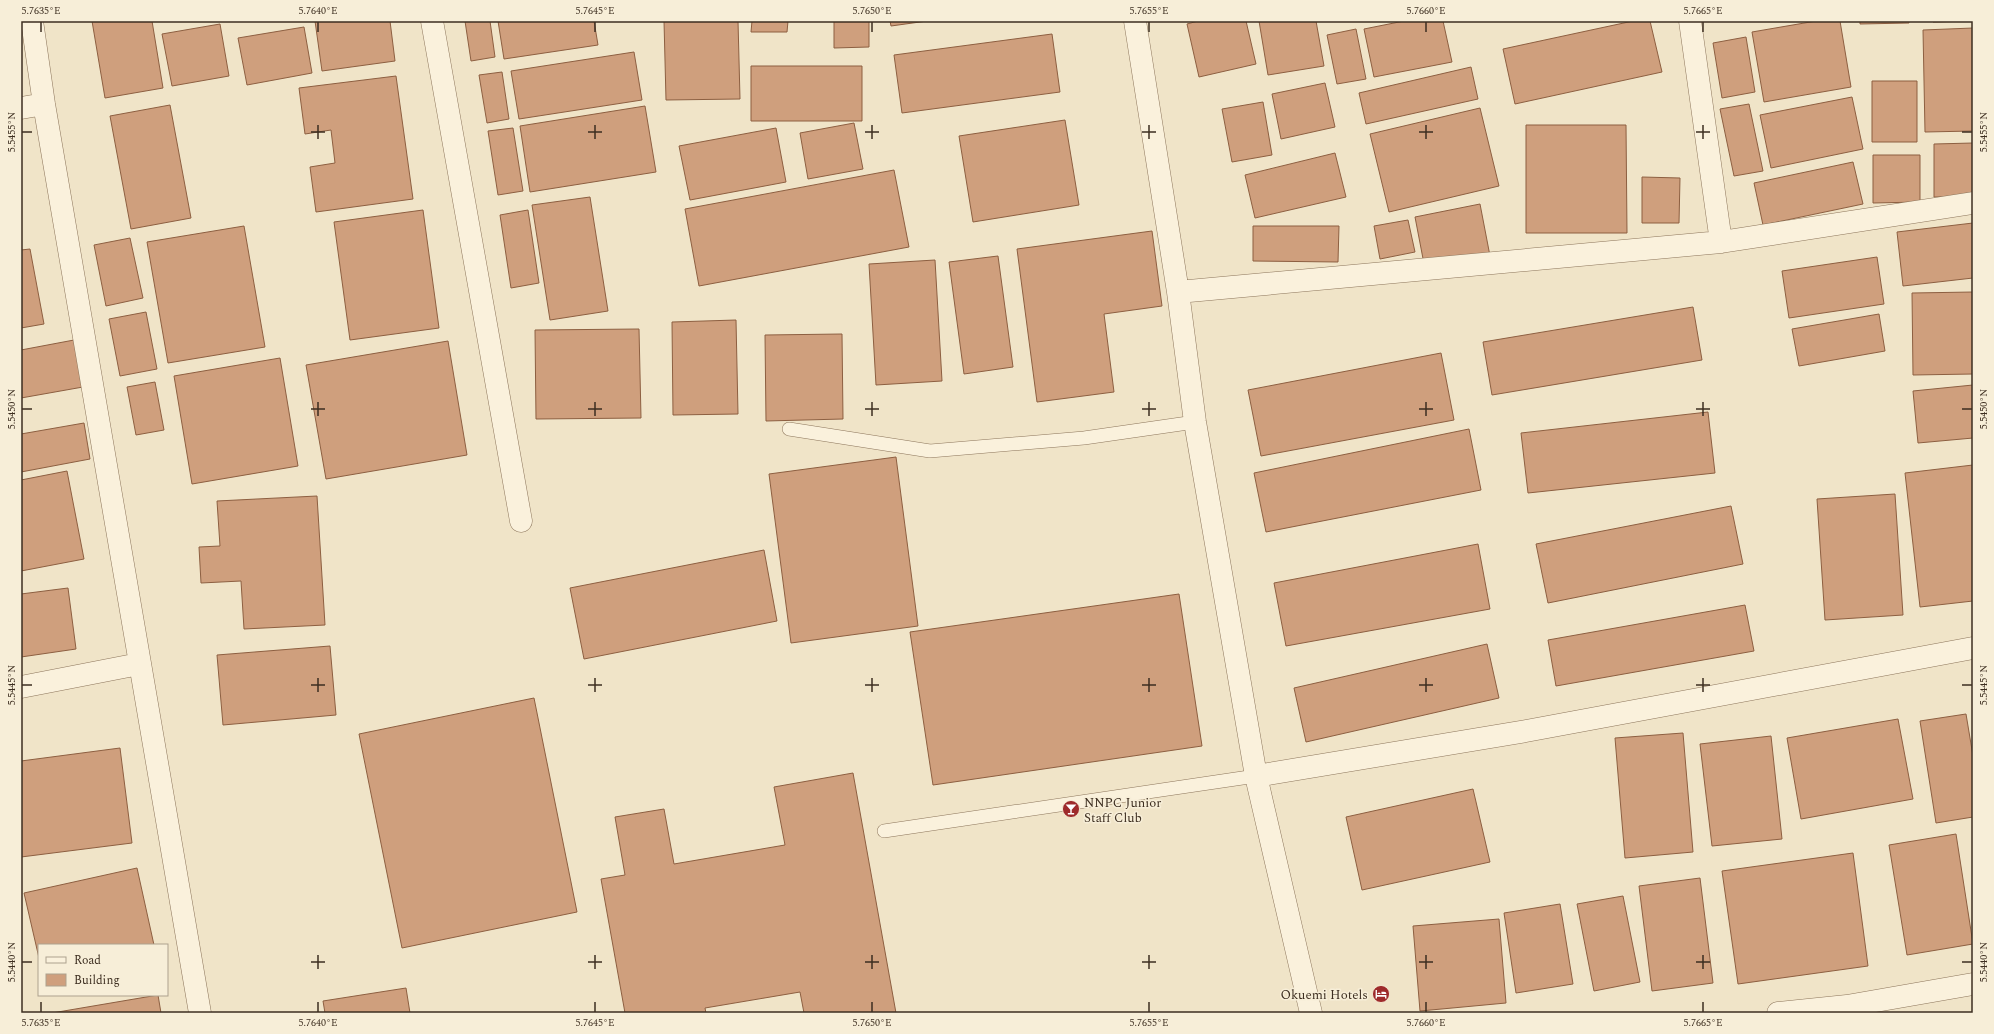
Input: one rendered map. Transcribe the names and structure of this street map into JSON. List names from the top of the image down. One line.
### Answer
{"places":{"bar":["NNPC Junior Staff Club"],"hotel":["Okuemi Hotels"]},"legend":["Road","Building"],"coordinates":["5.7635°E","5.7640°E","5.7645°E","5.7650°E","5.7655°E","5.7660°E","5.7665°E","5.5455°N","5.5450°N","5.5445°N","5.5440°N"]}
